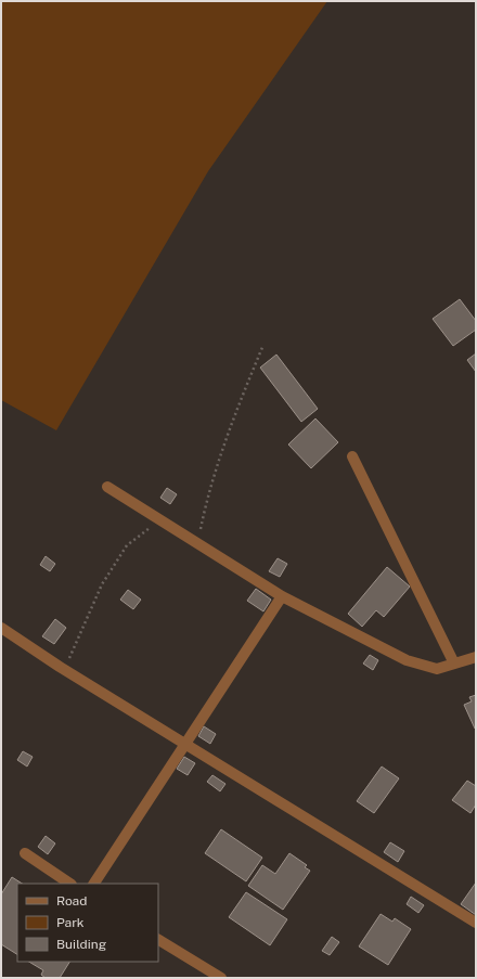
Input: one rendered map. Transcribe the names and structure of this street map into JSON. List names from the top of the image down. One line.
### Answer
{"legend":["Road","Park","Building"]}
